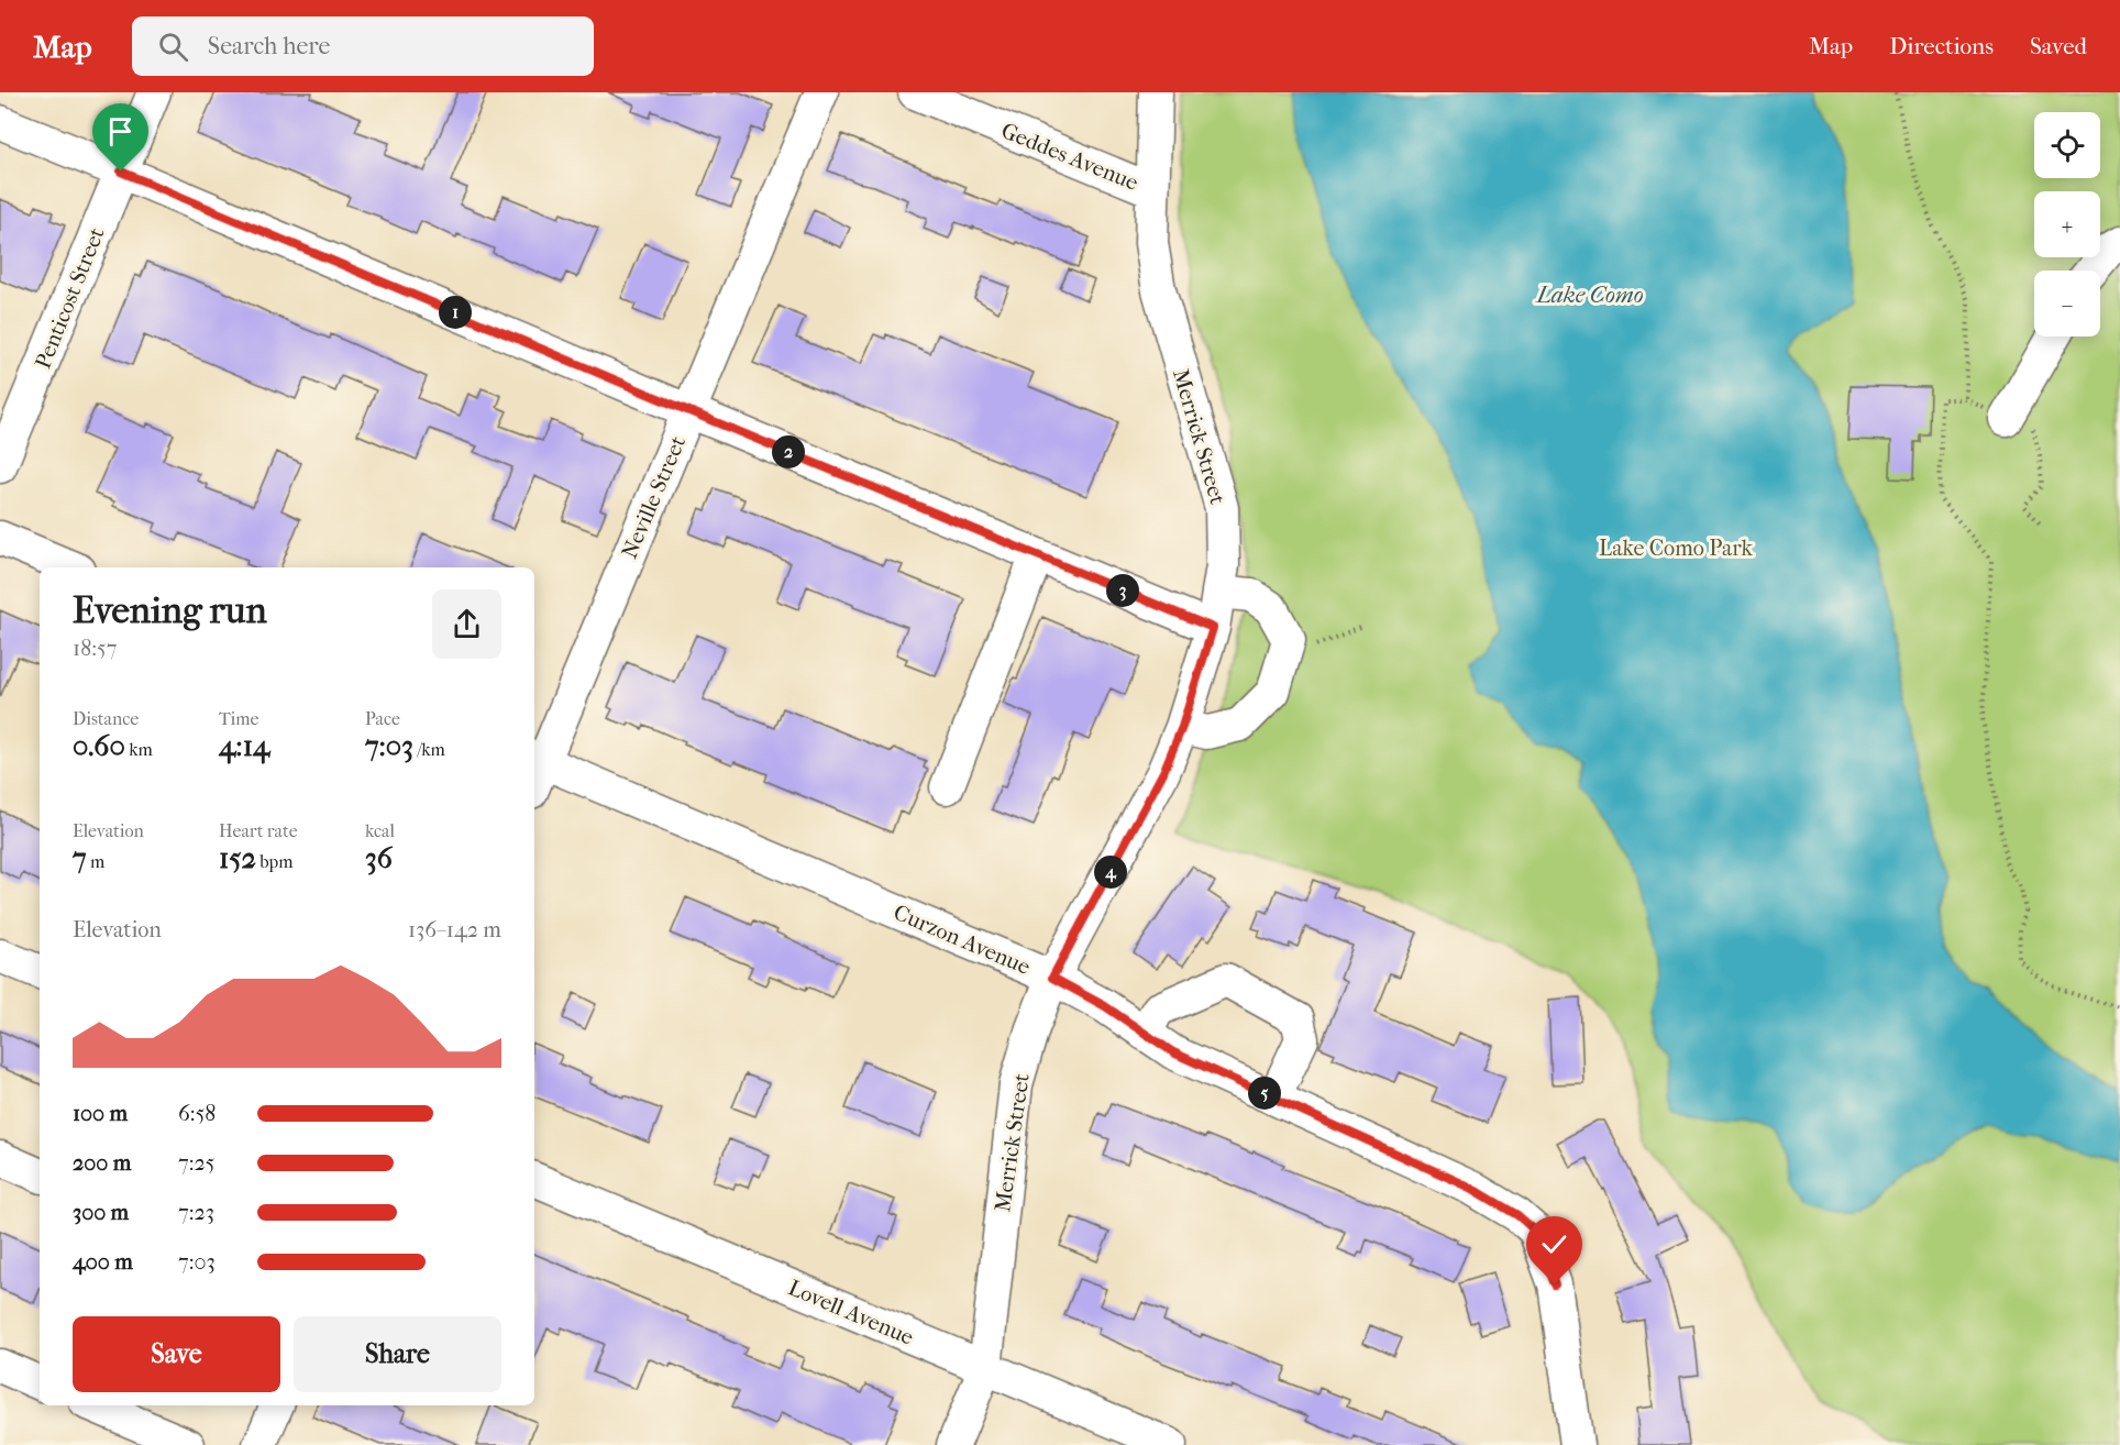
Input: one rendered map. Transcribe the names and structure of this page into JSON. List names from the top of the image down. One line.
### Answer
{"streets":{"street":["Geddes Avenue","Penticost Street","Merrick Street","Neville Street","Curzon Avenue","Lovell Avenue"]},"crossings":[["Geddes Avenue","Merrick Street"],["Merrick Street","Curzon Avenue"],["Merrick Street","Lovell Avenue"],["Neville Street","Curzon Avenue"]],"water":["Lake Como"],"parks":["Lake Como Park"],"page":{"header":"Map","search":"Search here","nav":["Map","Directions","Saved"],"map_buttons":["+","−"],"pins":["1","2","3","4","5"],"heading":["Evening run","18:57"],"stats":[["Distance","0.60 km"],["Time","4:14"],["Pace","7:03 /km"],["Elevation","7 m"],["Heart rate","152 bpm"],["kcal","36"]],"chart":["Elevation","136–142 m"],"list":[{"name":"100 m","note":"6:58"},{"name":"200 m","note":"7:25"},{"name":"300 m","note":"7:23"},{"name":"400 m","note":"7:03"}],"buttons":["Save","Share"]}}
